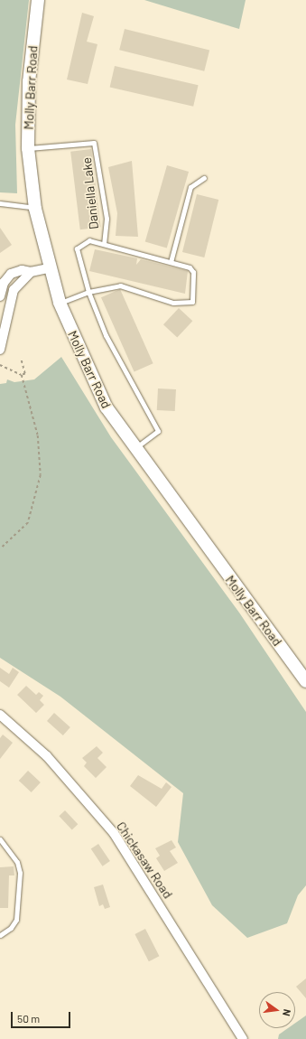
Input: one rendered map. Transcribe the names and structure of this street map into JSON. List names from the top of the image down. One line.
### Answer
{"streets":{"main road":["Molly Barr Road"],"street":["Chickasaw Road"],"lane":["Daniella Lake"]},"crossings":[["Molly Barr Road","Daniella Lake"]],"scale_bar":"50 m","north":"right"}
